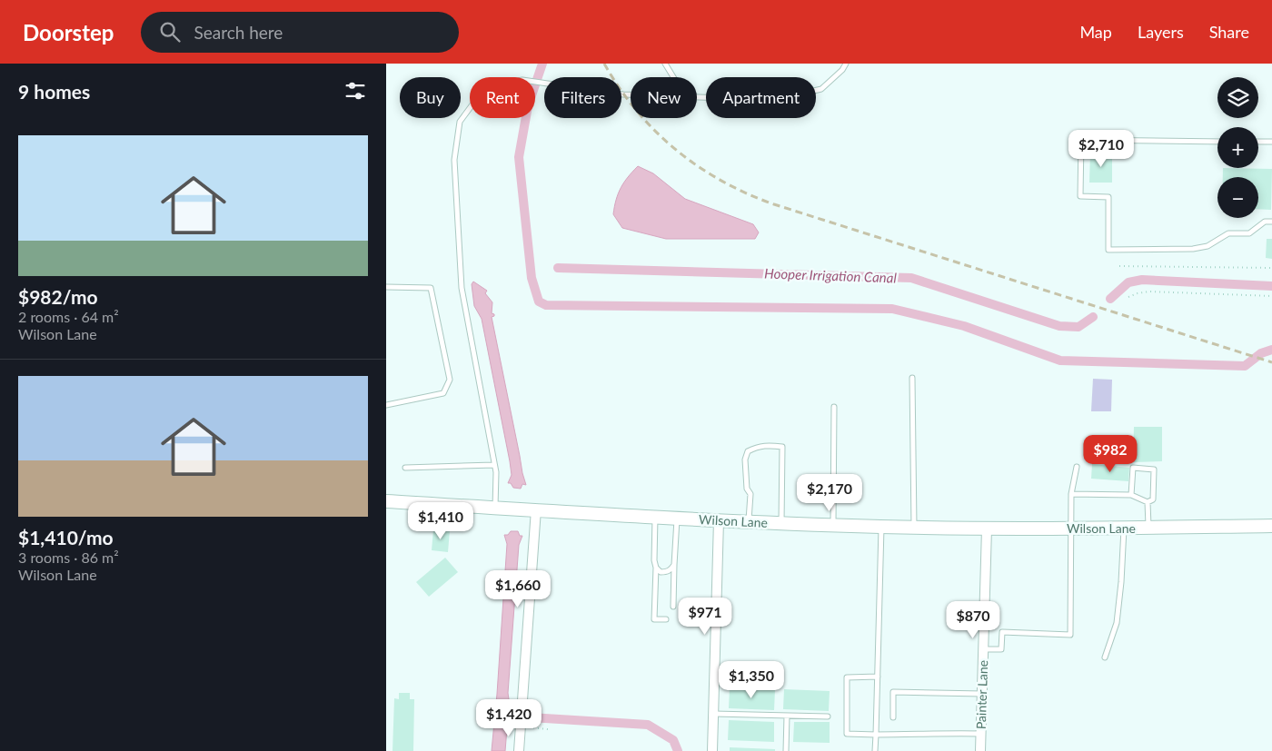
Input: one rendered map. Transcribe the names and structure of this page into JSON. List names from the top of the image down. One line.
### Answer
{"streets":{"main road":["Wilson Lane"],"street":["Painter Lane"]},"crossings":[["Wilson Lane","Painter Lane"]],"water":["Hooper Irrigation Canal"],"page":{"header":"Doorstep","search":"Search here","nav":["Map","Layers","Share"],"heading":"9 homes","map_buttons":["+","−"],"chip":["Buy","Rent","Filters","New","Apartment"],"list":[{"name":"$982/mo","note":"2 rooms · 64 m² · Wilson Lane"},{"name":"$1,410/mo","note":"3 rooms · 86 m² · Wilson Lane"}],"price":["$2,710","$982","$2,170","$1,410","$1,660","$971","$870","$1,350","$1,420"]}}
